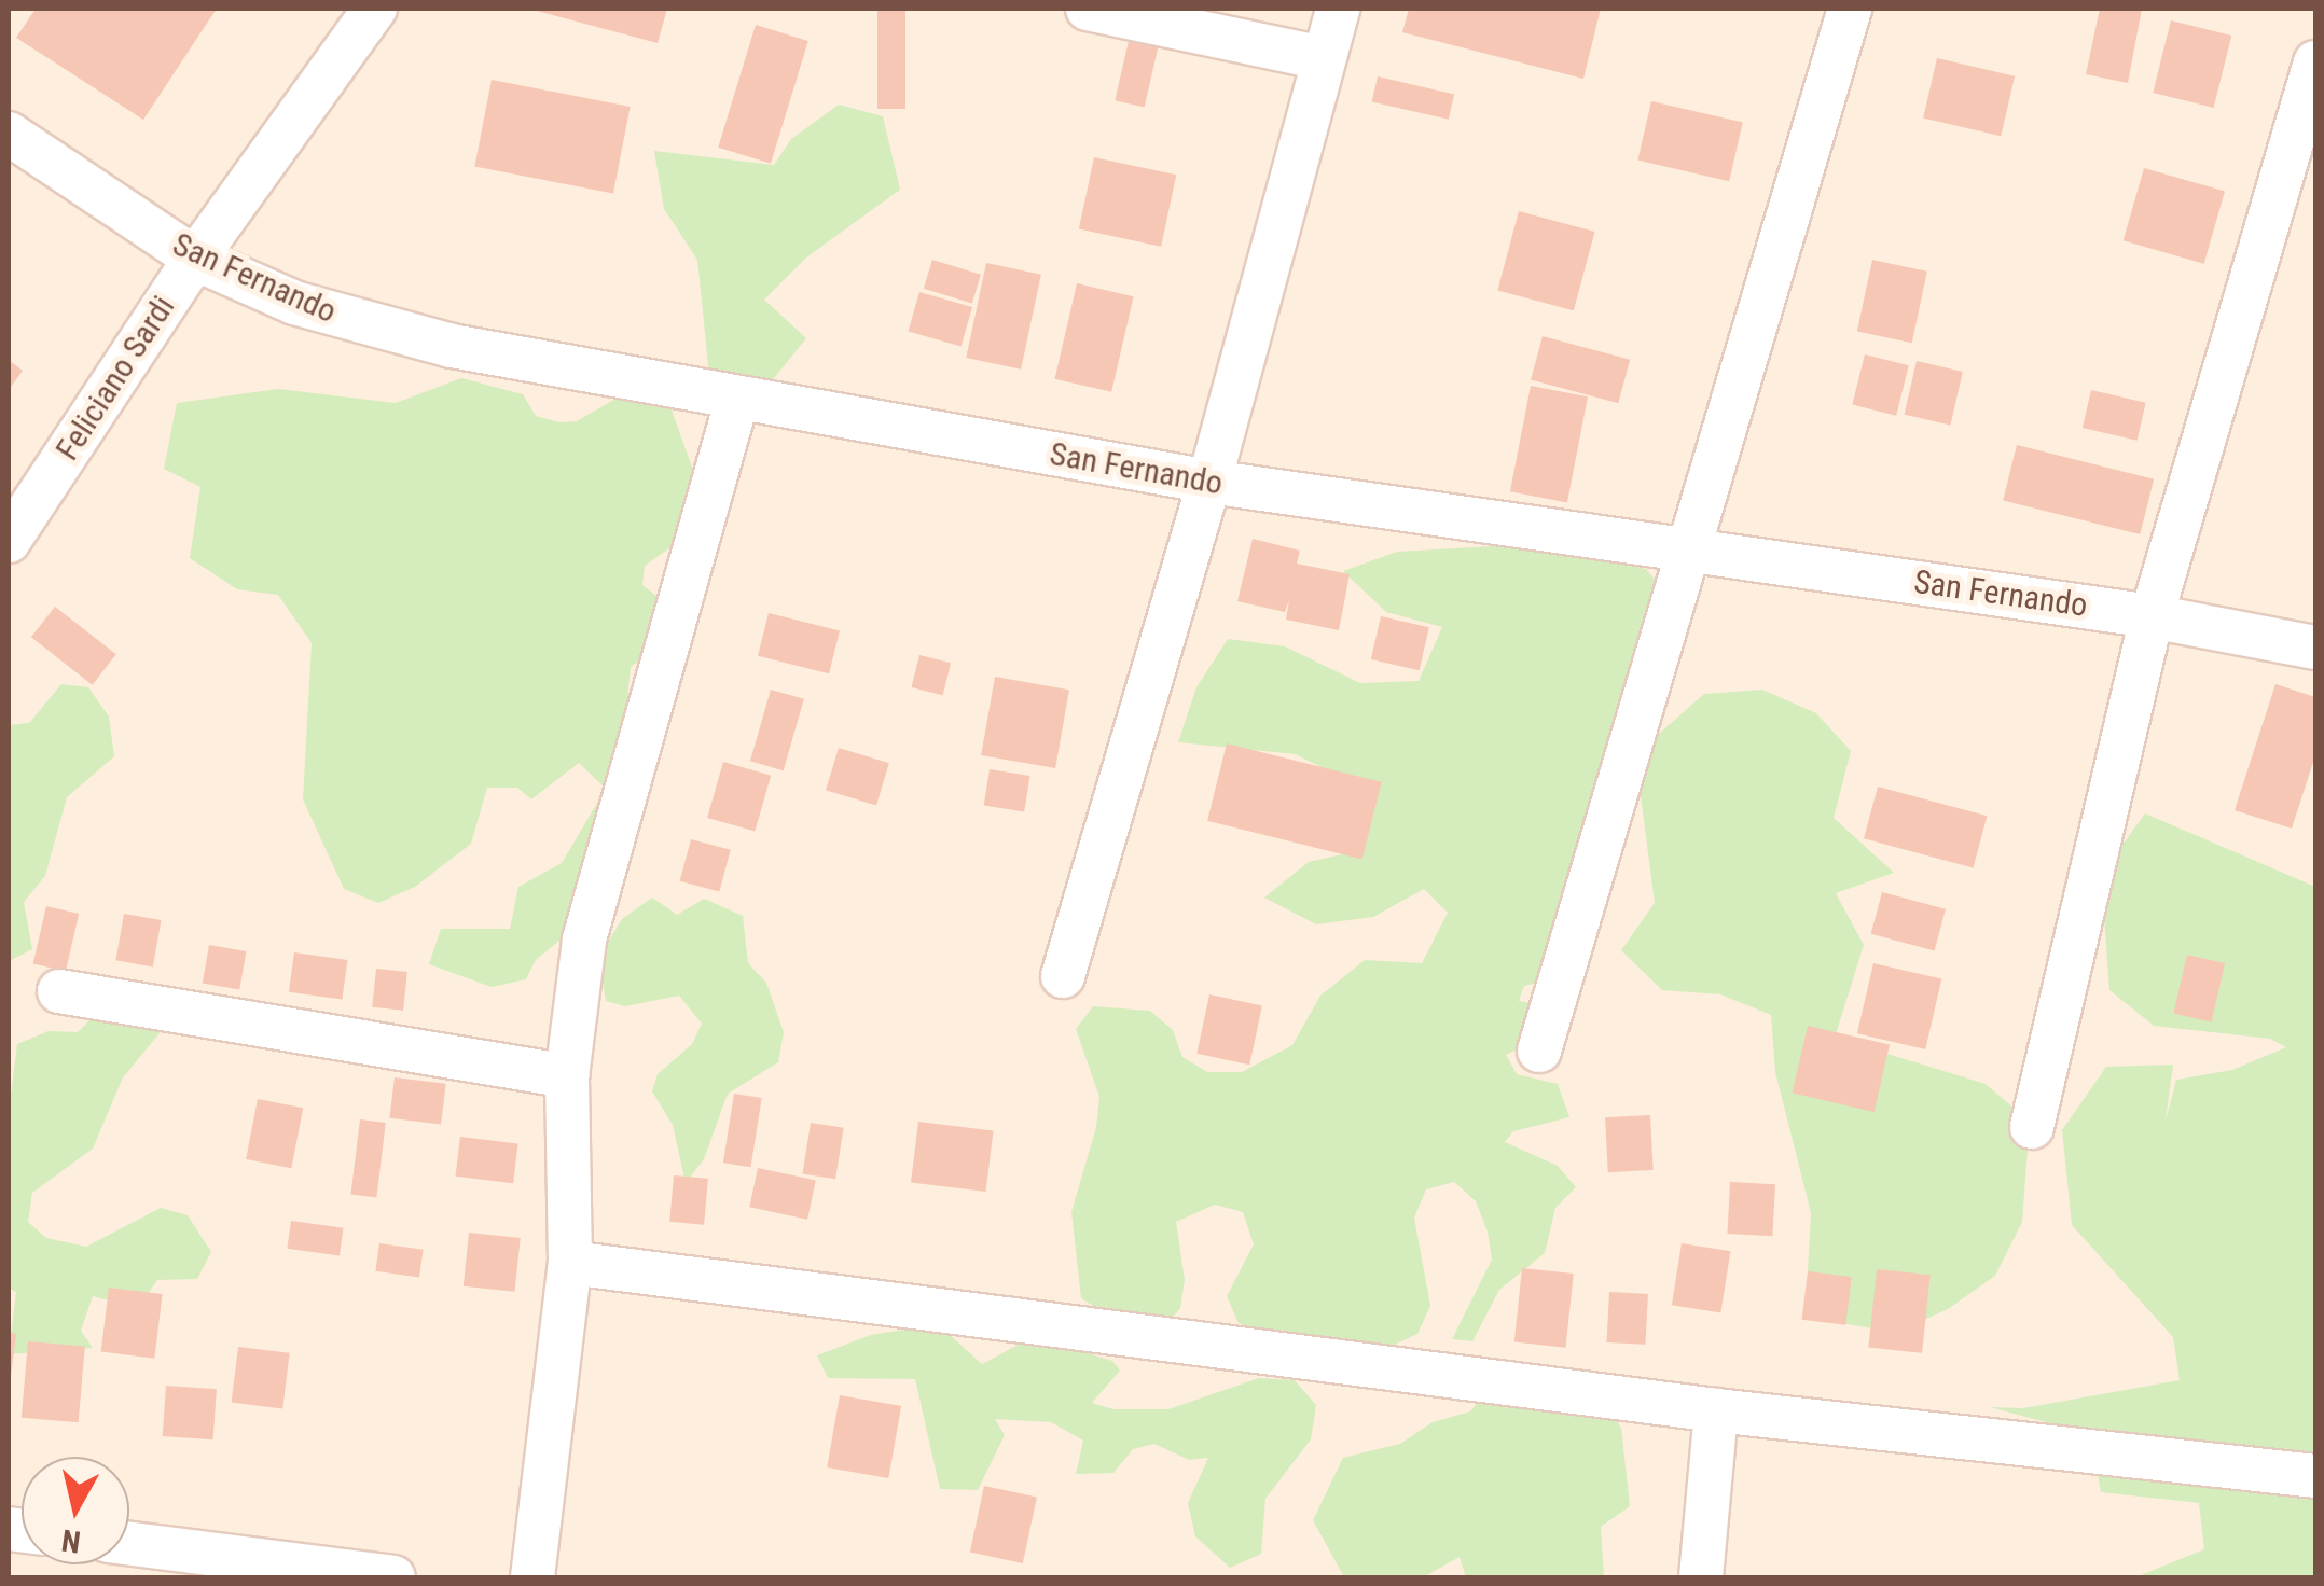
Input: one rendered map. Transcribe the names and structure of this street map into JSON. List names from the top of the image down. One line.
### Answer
{"streets":{"street":["San Fernando","Feliciano Sardi"]},"crossings":[["San Fernando","Feliciano Sardi"]],"north":"bottom"}
